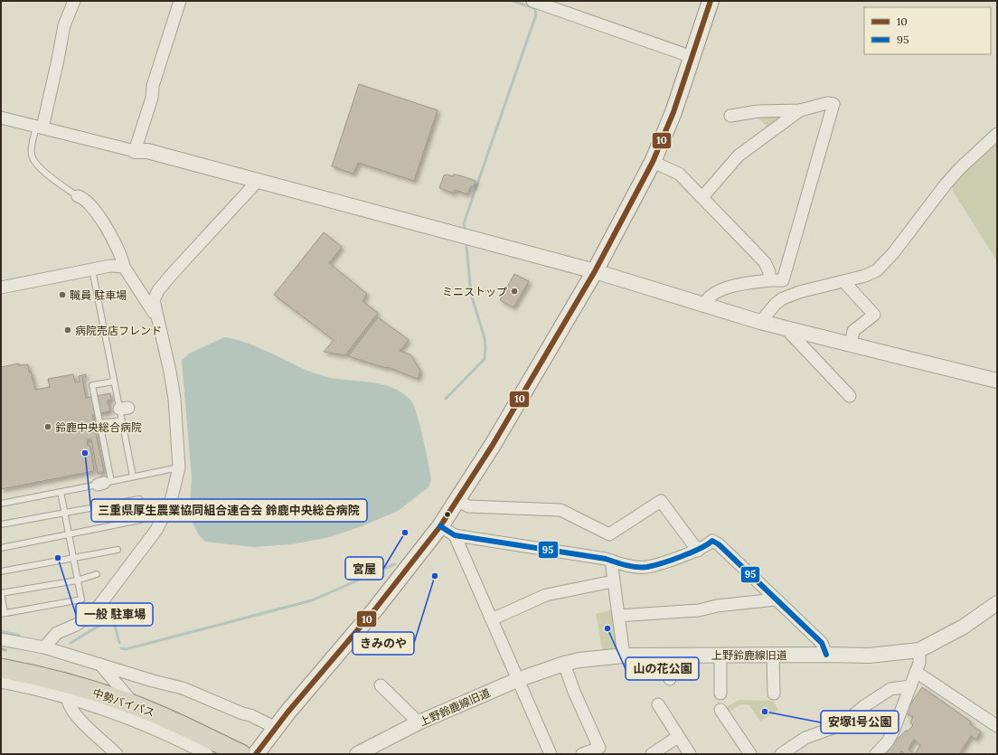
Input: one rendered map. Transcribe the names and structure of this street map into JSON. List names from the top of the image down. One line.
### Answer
{"streets":{"highway":["中勢バイパス"],"street":["上野鈴鹿線旧道"]},"places":["ミニストップ","職員 駐車場","病院売店フレンド","鈴鹿中央総合病院","三重県厚生農業協同組合連合会 鈴鹿中央総合病院","宮屋","一般 駐車場","きみのや","山の花公園","安塚1号公園"],"lines":["transit line 10","transit line 95"],"legend":["10","95"]}
